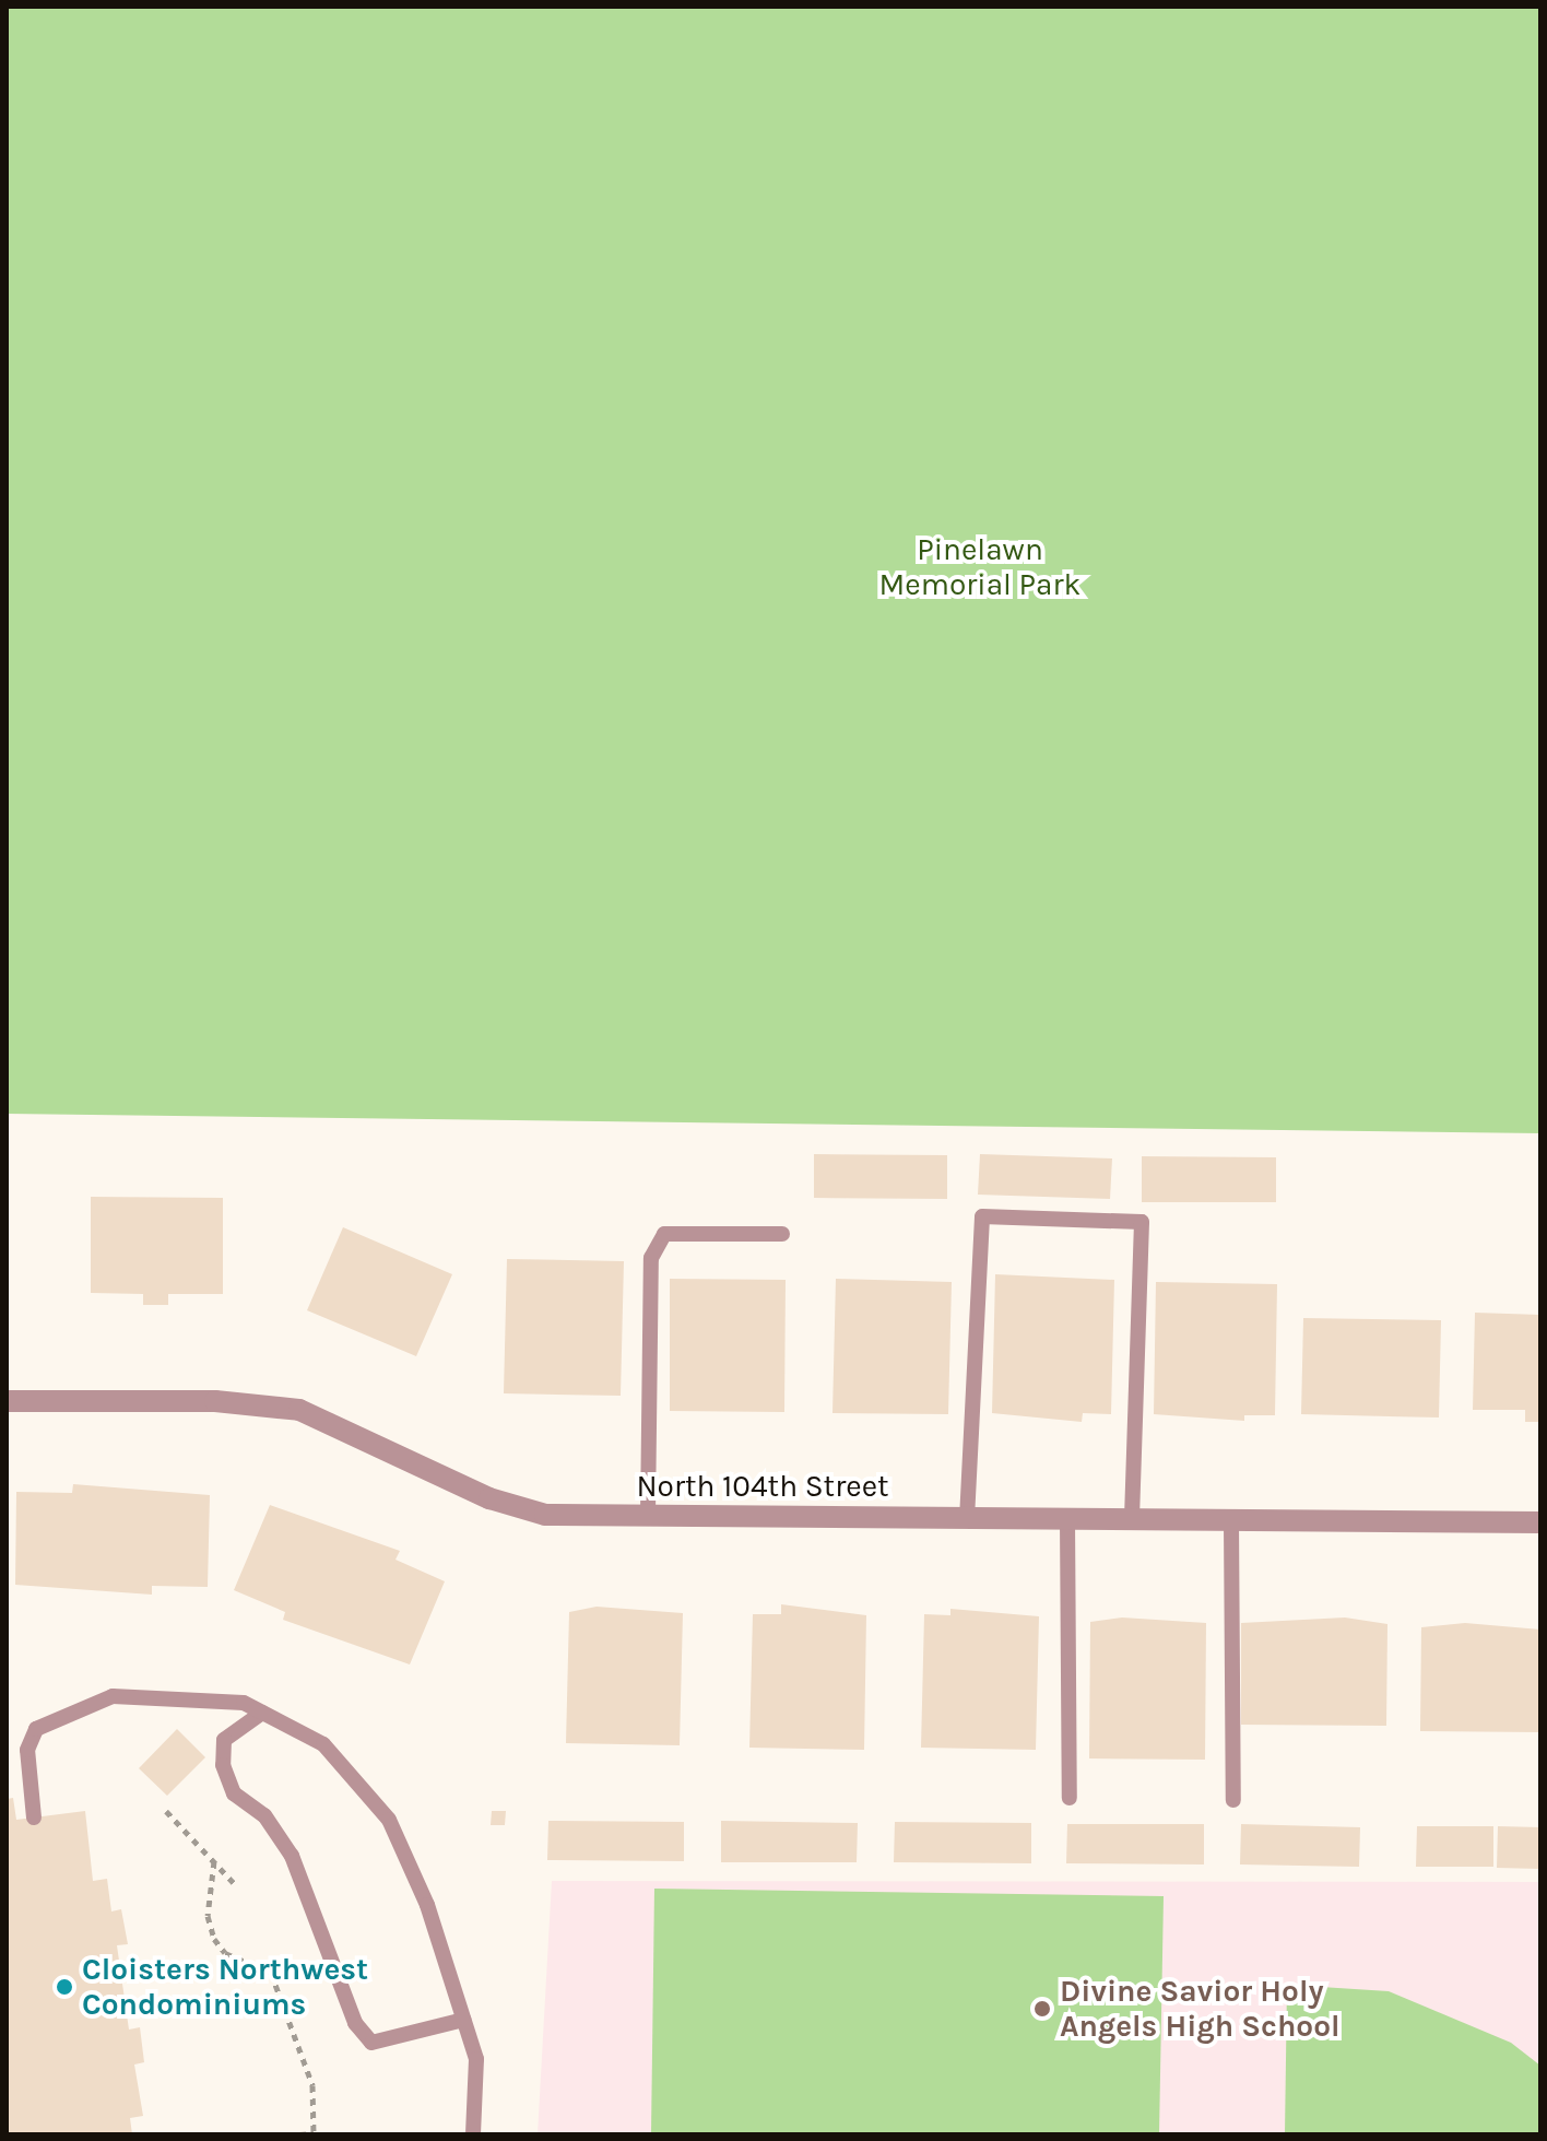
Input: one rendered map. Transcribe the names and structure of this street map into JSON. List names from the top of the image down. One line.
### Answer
{"streets":{"street":["North 104th Street"]},"parks":["Pinelawn Memorial Park"],"places":["Cloisters Northwest Condominiums","Divine Savior Holy Angels High School"]}
